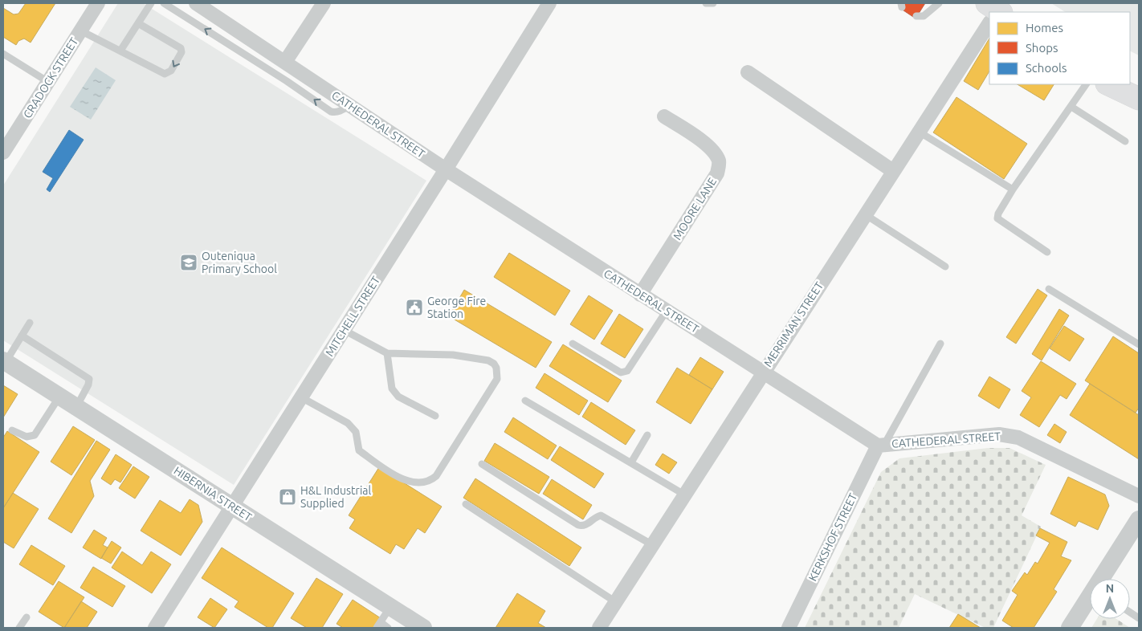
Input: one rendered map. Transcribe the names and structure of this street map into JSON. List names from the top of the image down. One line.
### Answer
{"streets":{"street":["CRADOCK STREET","CATHEDERAL STREET","MOORE LANE","MITCHELL STREET","MERRIMAN STREET","HIBERNIA STREET","KERKSHOF STREET"]},"crossings":[["CATHEDERAL STREET","MOORE LANE"],["CATHEDERAL STREET","MITCHELL STREET"],["CATHEDERAL STREET","MERRIMAN STREET"],["CATHEDERAL STREET","KERKSHOF STREET"],["MITCHELL STREET","HIBERNIA STREET"]],"places":{"school or university":["Outeniqua Primary School"],"public building":["George Fire Station"],"shop":["H&L Industrial Supplied"]},"legend":["Homes","Shops","Schools"],"north":"top"}
